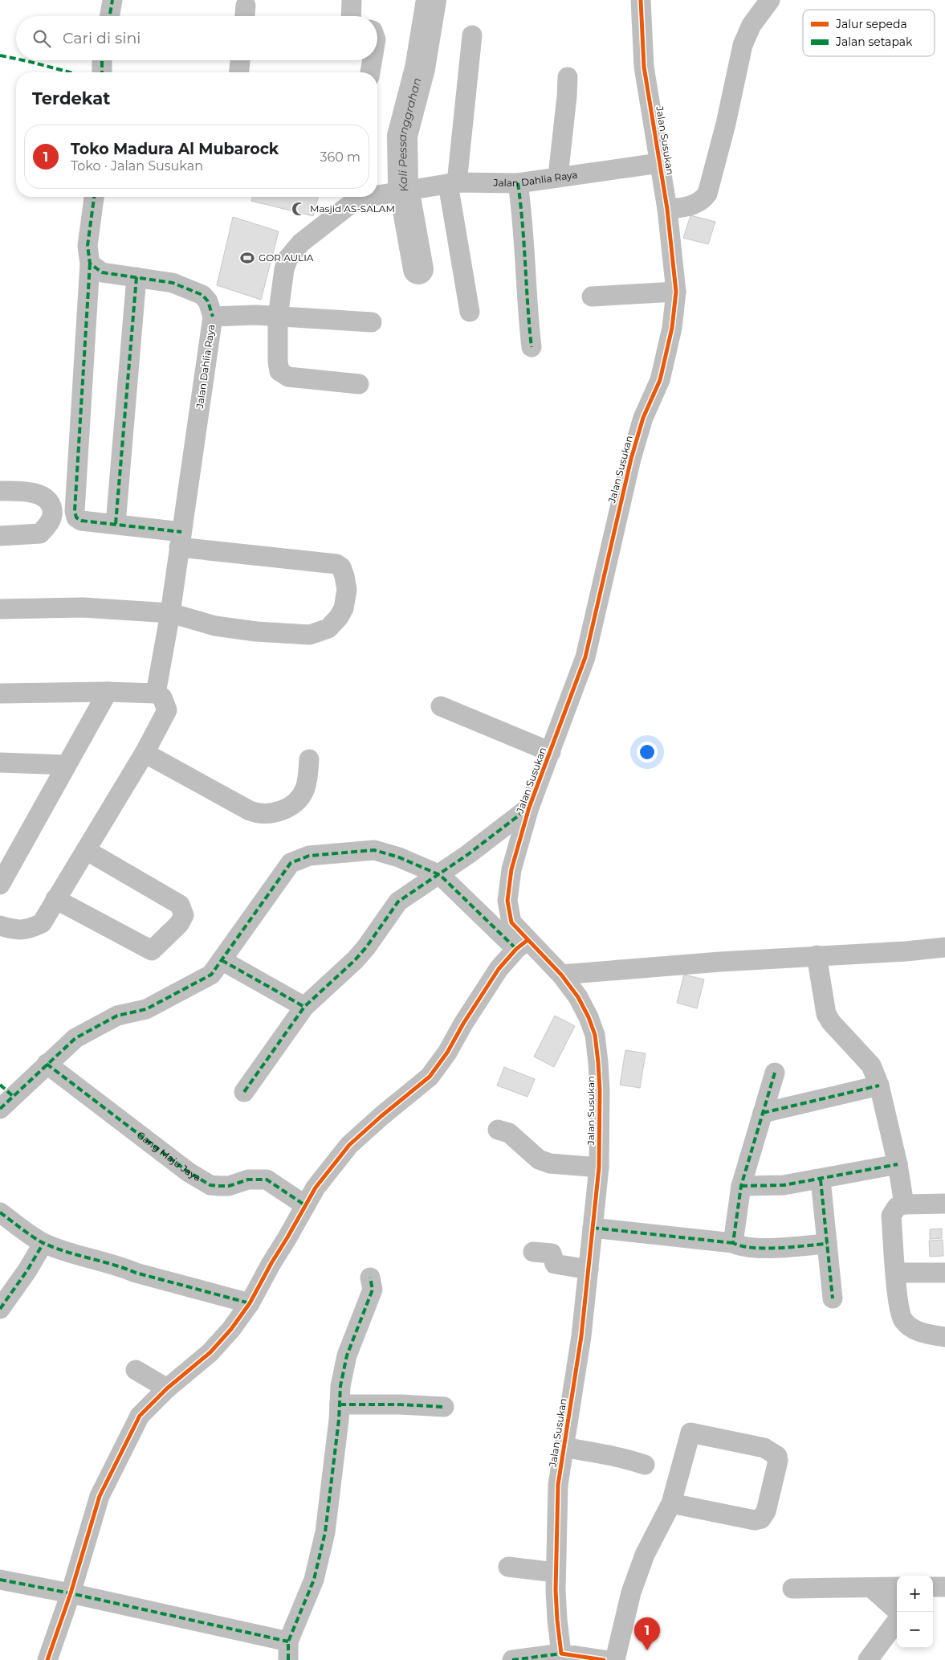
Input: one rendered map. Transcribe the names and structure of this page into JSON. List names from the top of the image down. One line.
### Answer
{"streets":{"street":["Jalan Susukan","Jalan Dahlia Raya","Gang Maju Jaya"]},"crossings":[["Jalan Susukan","Jalan Dahlia Raya"]],"water":["Kali Pessanggrahan"],"places":{"mosque":["Masjid AS-SALAM"],"sports":["GOR AULIA"]},"legend":["Jalur sepeda","Jalan setapak"],"page":{"search":"Cari di sini","heading":"Terdekat","list":[{"mark":"1","name":"Toko Madura Al Mubarock","note":"Toko · Jalan Susukan","value":"360 m"}],"map_buttons":["+","−"],"pins":"1"}}
